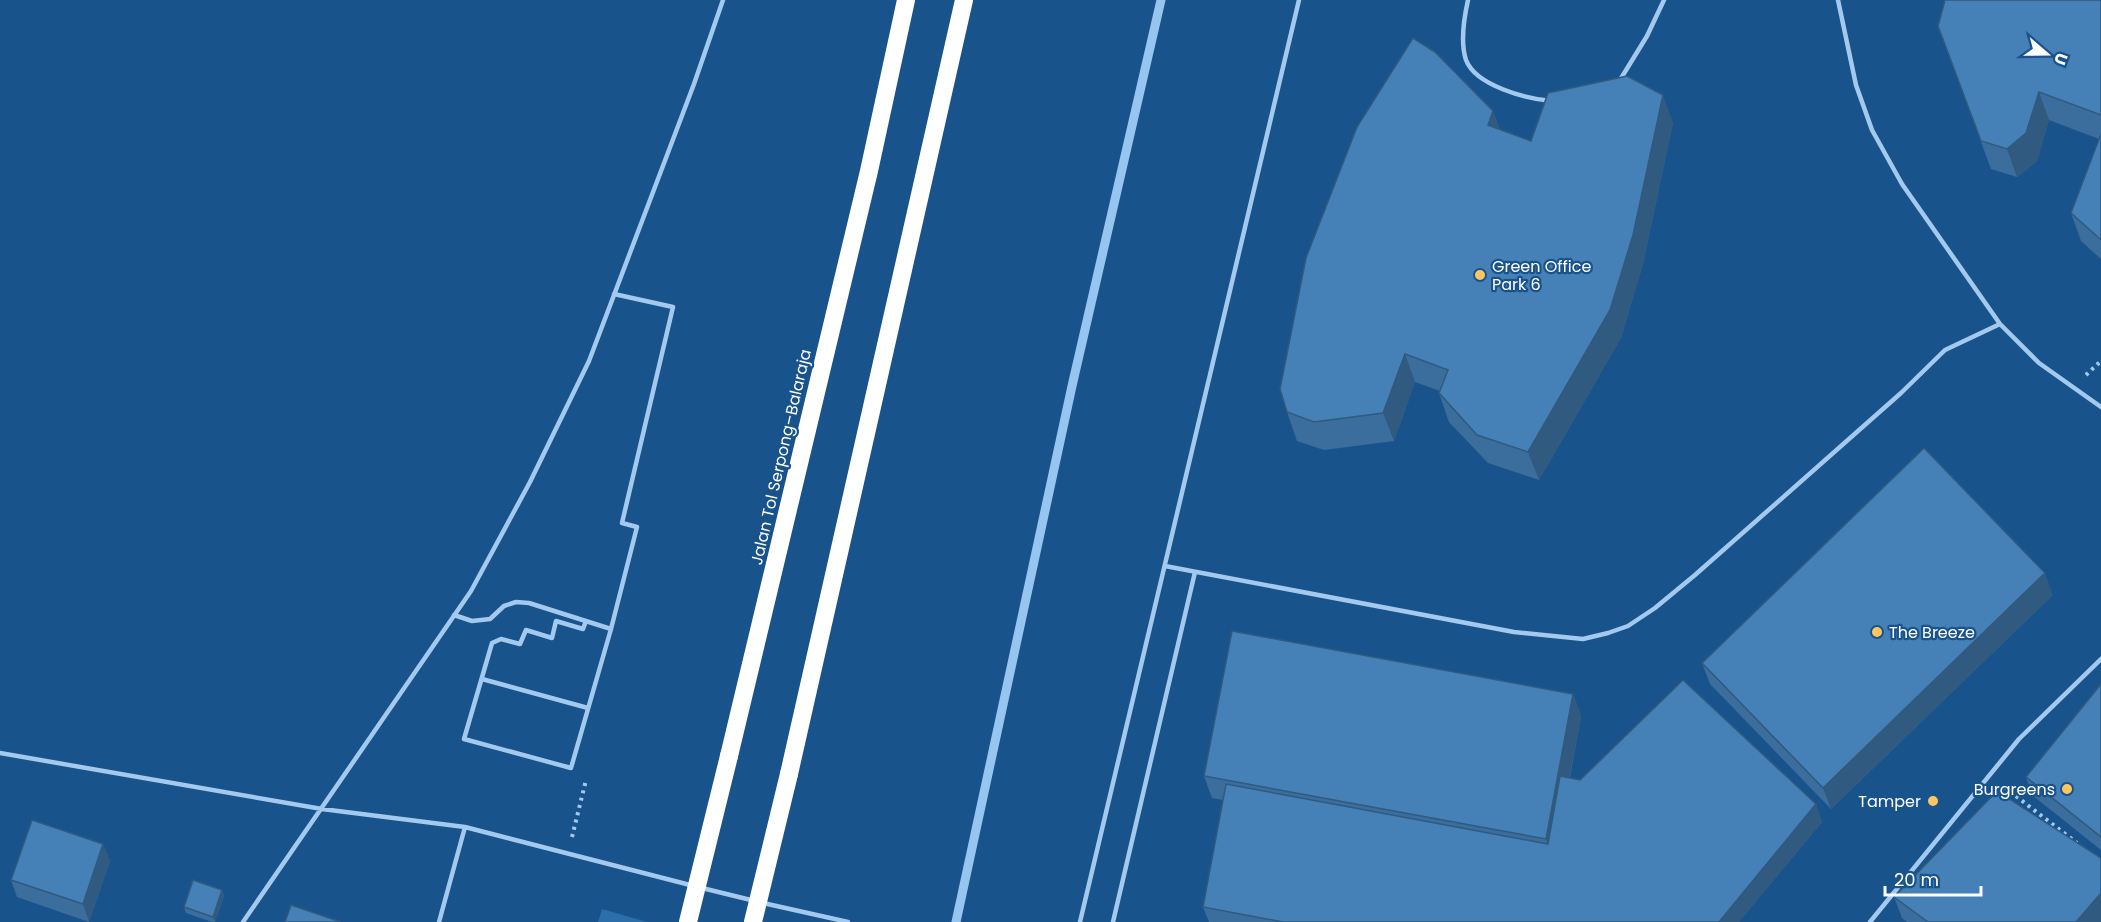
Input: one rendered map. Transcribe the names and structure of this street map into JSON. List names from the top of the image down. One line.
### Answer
{"streets":{"highway":["Jalan Tol Serpong–Balaraja"]},"places":["Green Office Park 6","The Breeze","Burgreens","Tamper"],"scale_bar":"20 m","north":"right"}
